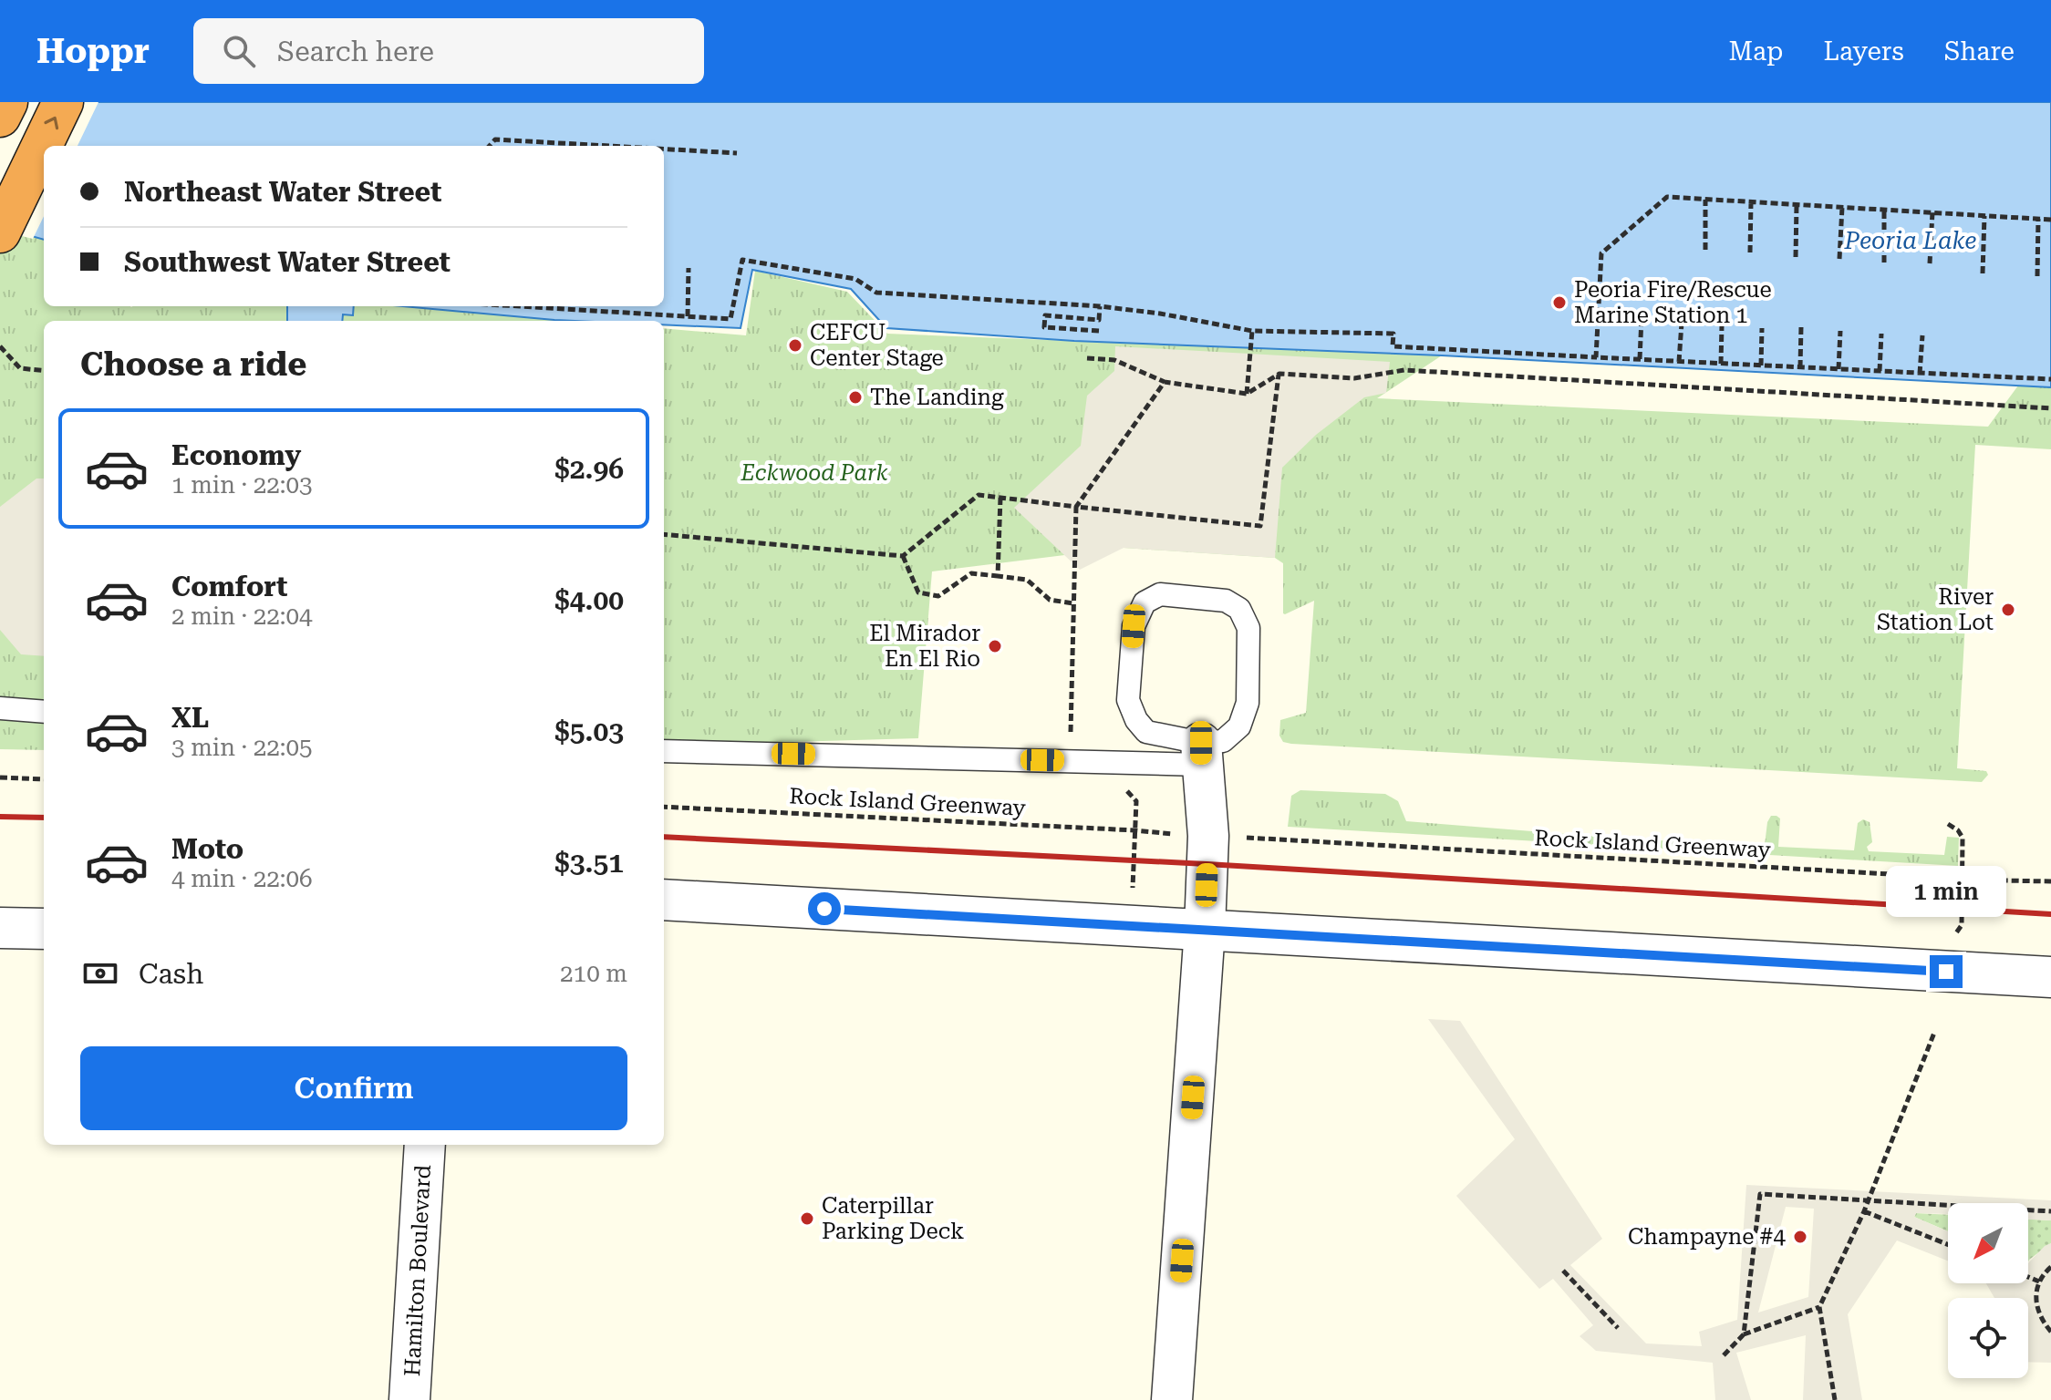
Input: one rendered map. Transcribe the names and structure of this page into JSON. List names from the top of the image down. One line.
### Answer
{"streets":{"street":["Hamilton Boulevard"],"path":["Rock Island Greenway"]},"water":["Peoria Lake"],"parks":["Eckwood Park"],"places":["Peoria Fire/Rescue Marine Station 1","CEFCU Center Stage","The Landing","River Station Lot","El Mirador En El Rio","Caterpillar Parking Deck","Champayne #4"],"north":"bottom left","page":{"header":"Hoppr","search":"Search here","nav":["Map","Layers","Share"],"banner":["Northeast Water Street","Southwest Water Street"],"heading":"Choose a ride","list":[{"name":"Economy","note":"1 min · 22:03","value":"$2.96"},{"name":"Comfort","note":"2 min · 22:04","value":"$4.00"},{"name":"XL","note":"3 min · 22:05","value":"$5.03"},{"name":"Moto","note":"4 min · 22:06","value":"$3.51"}],"bubble":"1 min","pay":["Cash","210 m"],"buttons":"Confirm"}}
